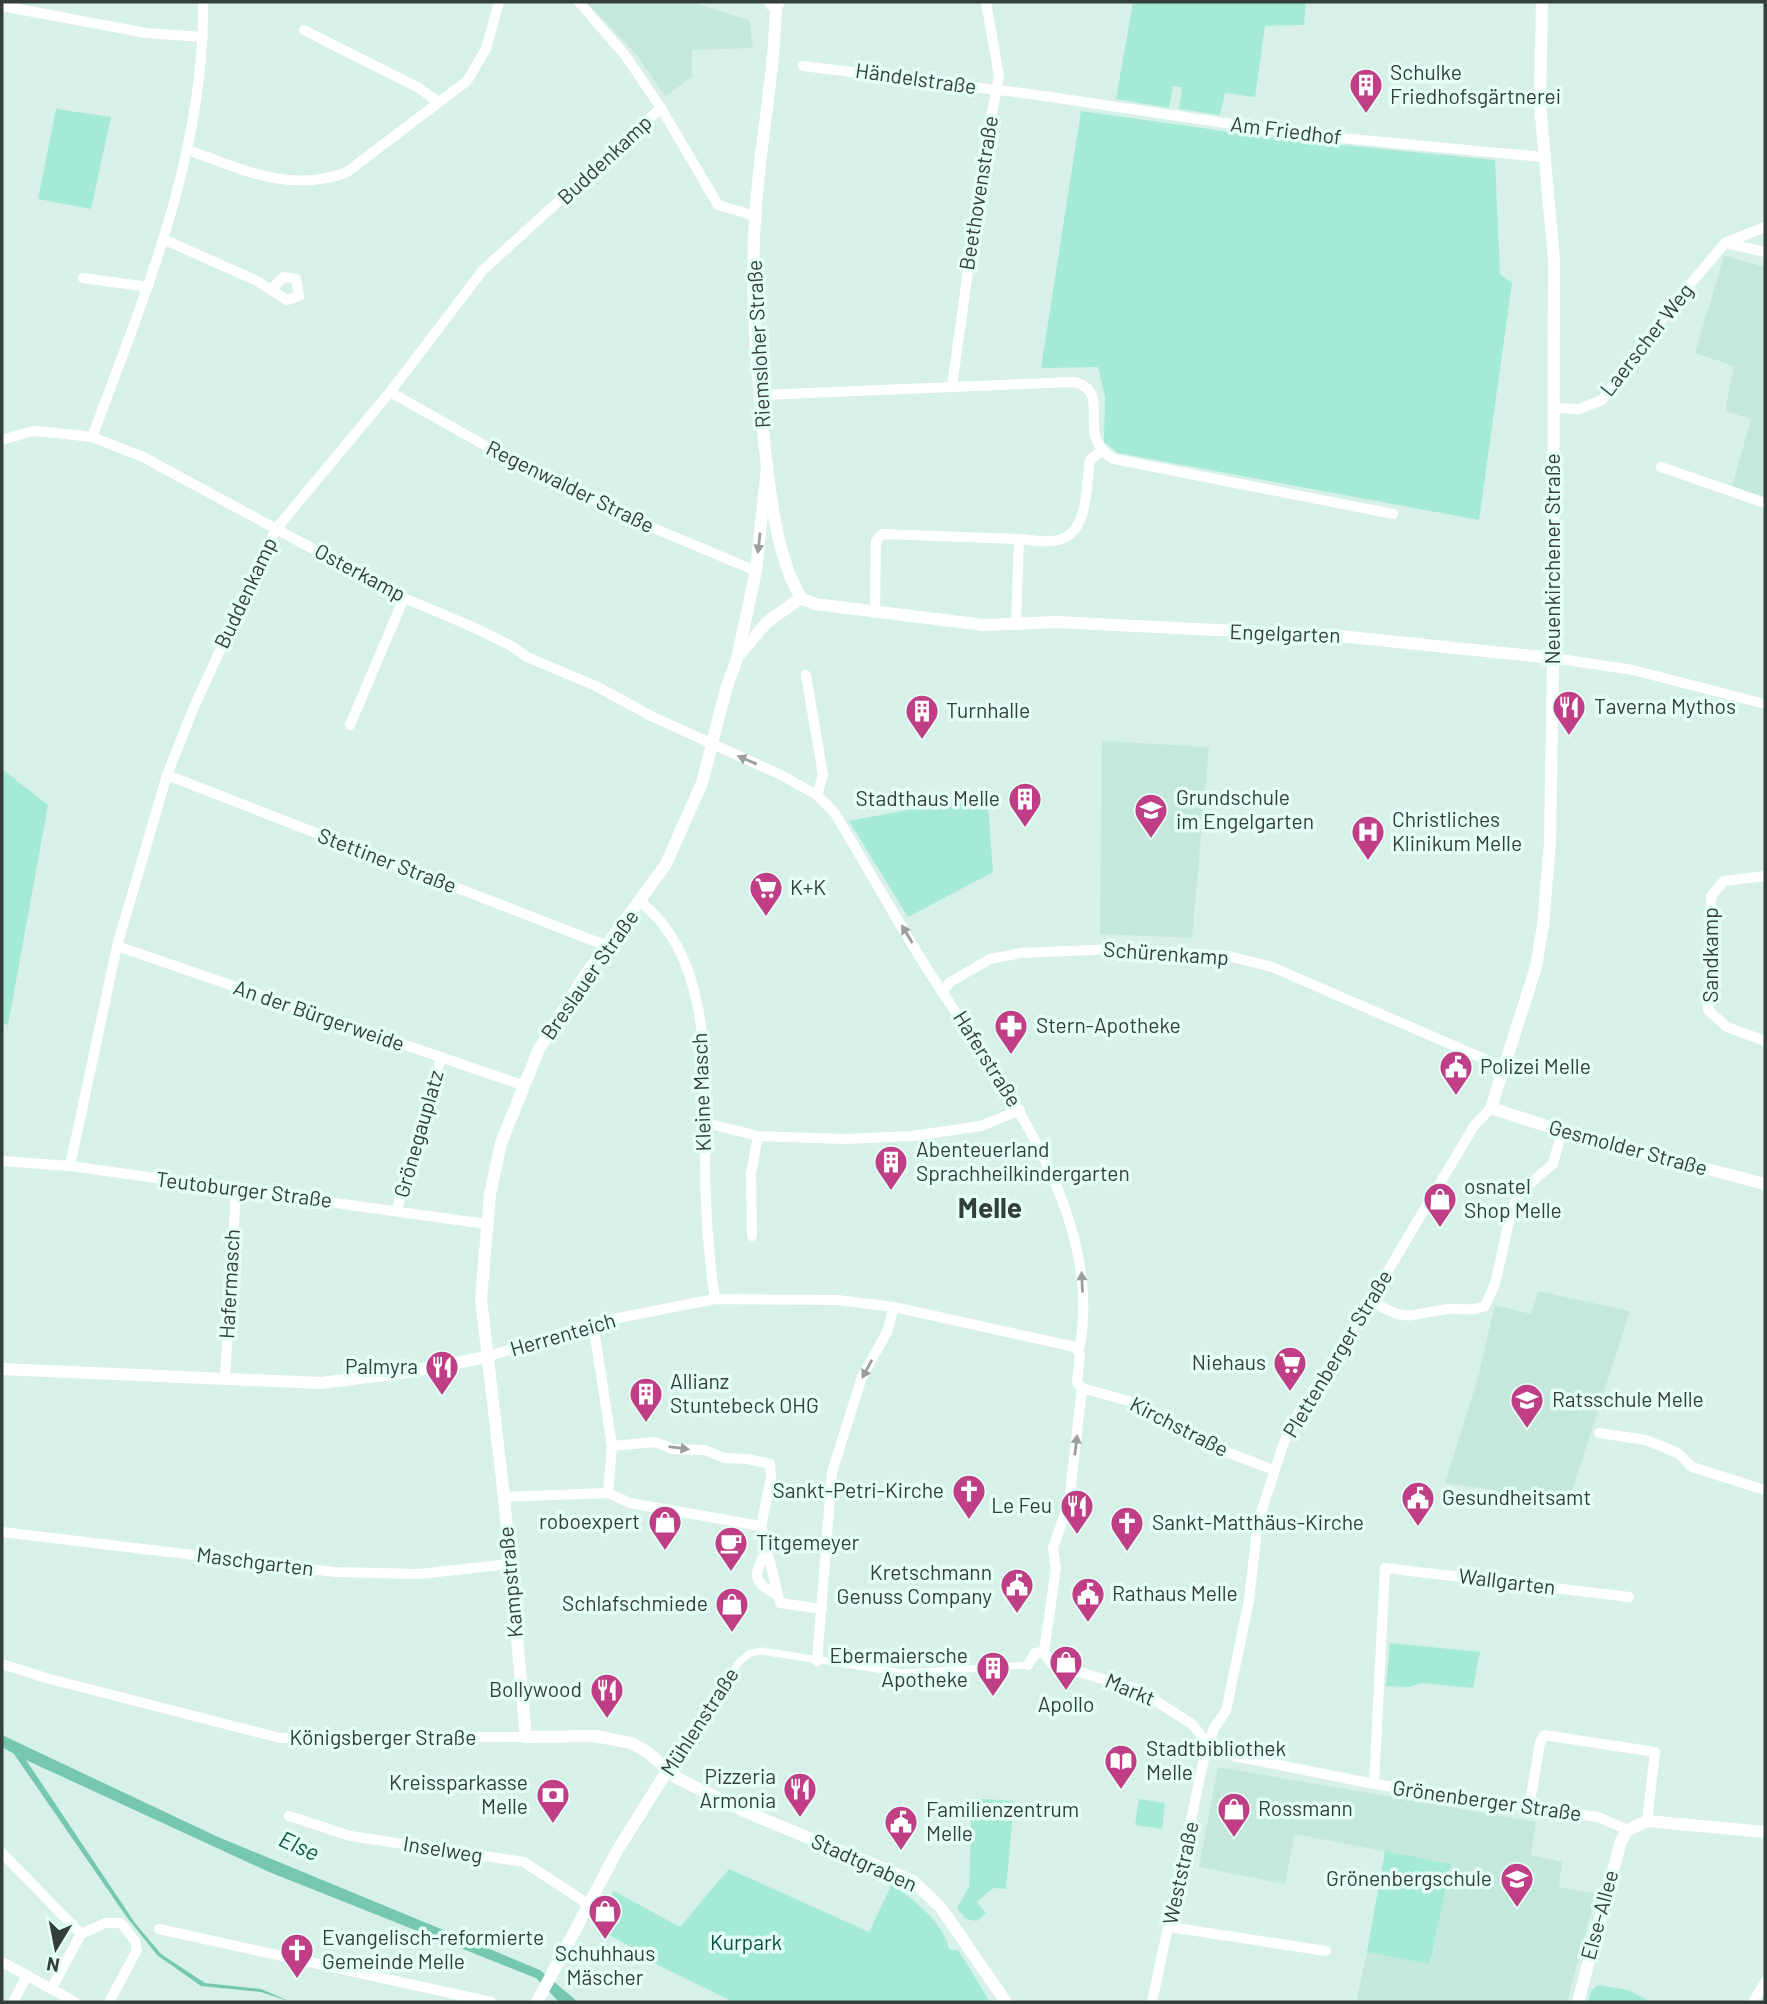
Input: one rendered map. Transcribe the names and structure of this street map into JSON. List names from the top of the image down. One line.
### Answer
{"streets":{"street":["Händelstraße","Am Friedhof","Buddenkamp","Beethovenstraße","Laerscher Weg","Riemsloher Straße","Regenwalder Straße","Neuenkirchener Straße","Osterkamp","Engelgarten","Stettiner Straße","Schürenkamp","Sandkamp","Breslauer Straße","An der Bürgerweide","Haferstraße","Kleine Masch","Grönegauplatz","Gesmolder Straße","Teutoburger Straße","Hafermasch","Herrenteich","Plettenberger Straße","Kirchstraße","Maschgarten","Kampstraße","Wallgarten","Markt","Mühlenstraße","Königsberger Straße","Grönenberger Straße","Inselweg","Stadtgraben","Weststraße","Else-Allee"]},"crossings":[["Händelstraße","Am Friedhof"],["Händelstraße","Beethovenstraße"],["Am Friedhof","Neuenkirchener Straße"],["Buddenkamp","Regenwalder Straße"],["Buddenkamp","Osterkamp"],["Buddenkamp","Stettiner Straße"],["Buddenkamp","An der Bürgerweide"],["Buddenkamp","Teutoburger Straße"],["Laerscher Weg","Neuenkirchener Straße"],["Riemsloher Straße","Engelgarten"],["Riemsloher Straße","Breslauer Straße"],["Regenwalder Straße","Breslauer Straße"],["Neuenkirchener Straße","Engelgarten"],["Neuenkirchener Straße","Schürenkamp"],["Neuenkirchener Straße","Gesmolder Straße"],["Neuenkirchener Straße","Plettenberger Straße"],["Osterkamp","Breslauer Straße"],["Osterkamp","Haferstraße"],["Engelgarten","Breslauer Straße"],["Stettiner Straße","Breslauer Straße"],["Schürenkamp","Haferstraße"],["Breslauer Straße","An der Bürgerweide"],["Breslauer Straße","Haferstraße"],["Breslauer Straße","Kleine Masch"],["Breslauer Straße","Teutoburger Straße"],["Breslauer Straße","Herrenteich"],["Breslauer Straße","Kampstraße"],["An der Bürgerweide","Grönegauplatz"],["Haferstraße","Herrenteich"],["Kleine Masch","Herrenteich"],["Grönegauplatz","Teutoburger Straße"],["Gesmolder Straße","Plettenberger Straße"],["Teutoburger Straße","Hafermasch"],["Hafermasch","Herrenteich"],["Plettenberger Straße","Kirchstraße"],["Plettenberger Straße","Markt"],["Plettenberger Straße","Grönenberger Straße"],["Plettenberger Straße","Weststraße"],["Maschgarten","Kampstraße"],["Kampstraße","Königsberger Straße"],["Wallgarten","Grönenberger Straße"],["Markt","Grönenberger Straße"],["Markt","Weststraße"],["Mühlenstraße","Königsberger Straße"],["Mühlenstraße","Inselweg"],["Mühlenstraße","Stadtgraben"],["Königsberger Straße","Stadtgraben"],["Grönenberger Straße","Weststraße"],["Grönenberger Straße","Else-Allee"]],"one_way":["Haferstraße"],"districts":["Melle"],"water":["Else"],"parks":["Kurpark"],"places":{"building":["Schulke Friedhofsgärtnerei","Turnhalle","Stadthaus Melle","Abenteuerland Sprachheilkindergarten","Allianz Stuntebeck OHG","Ebermaiersche Apotheke"],"restaurant":["Taverna Mythos","Palmyra","Le Feu","Bollywood","Pizzeria Armonia"],"school or university":["Grundschule im Engelgarten","Ratsschule Melle","Grönenbergschule"],"hospital":["Christliches Klinikum Melle"],"supermarket":["K+K","Niehaus"],"pharmacy":["Stern-Apotheke"],"public building":["Polizei Melle","Gesundheitsamt","Kretschmann Genuss Company","Rathaus Melle","Familienzentrum Melle"],"shop":["osnatel Shop Melle","roboexpert","Schlafschmiede","Apollo","Rossmann","Schuhhaus Mäscher"],"church":["Sankt-Petri-Kirche","Sankt-Matthäus-Kirche","Evangelisch-reformierte Gemeinde Melle"],"cafe":["Titgemeyer"],"library":["Stadtbibliothek Melle"],"bank":["Kreissparkasse Melle"]},"north":"bottom"}
